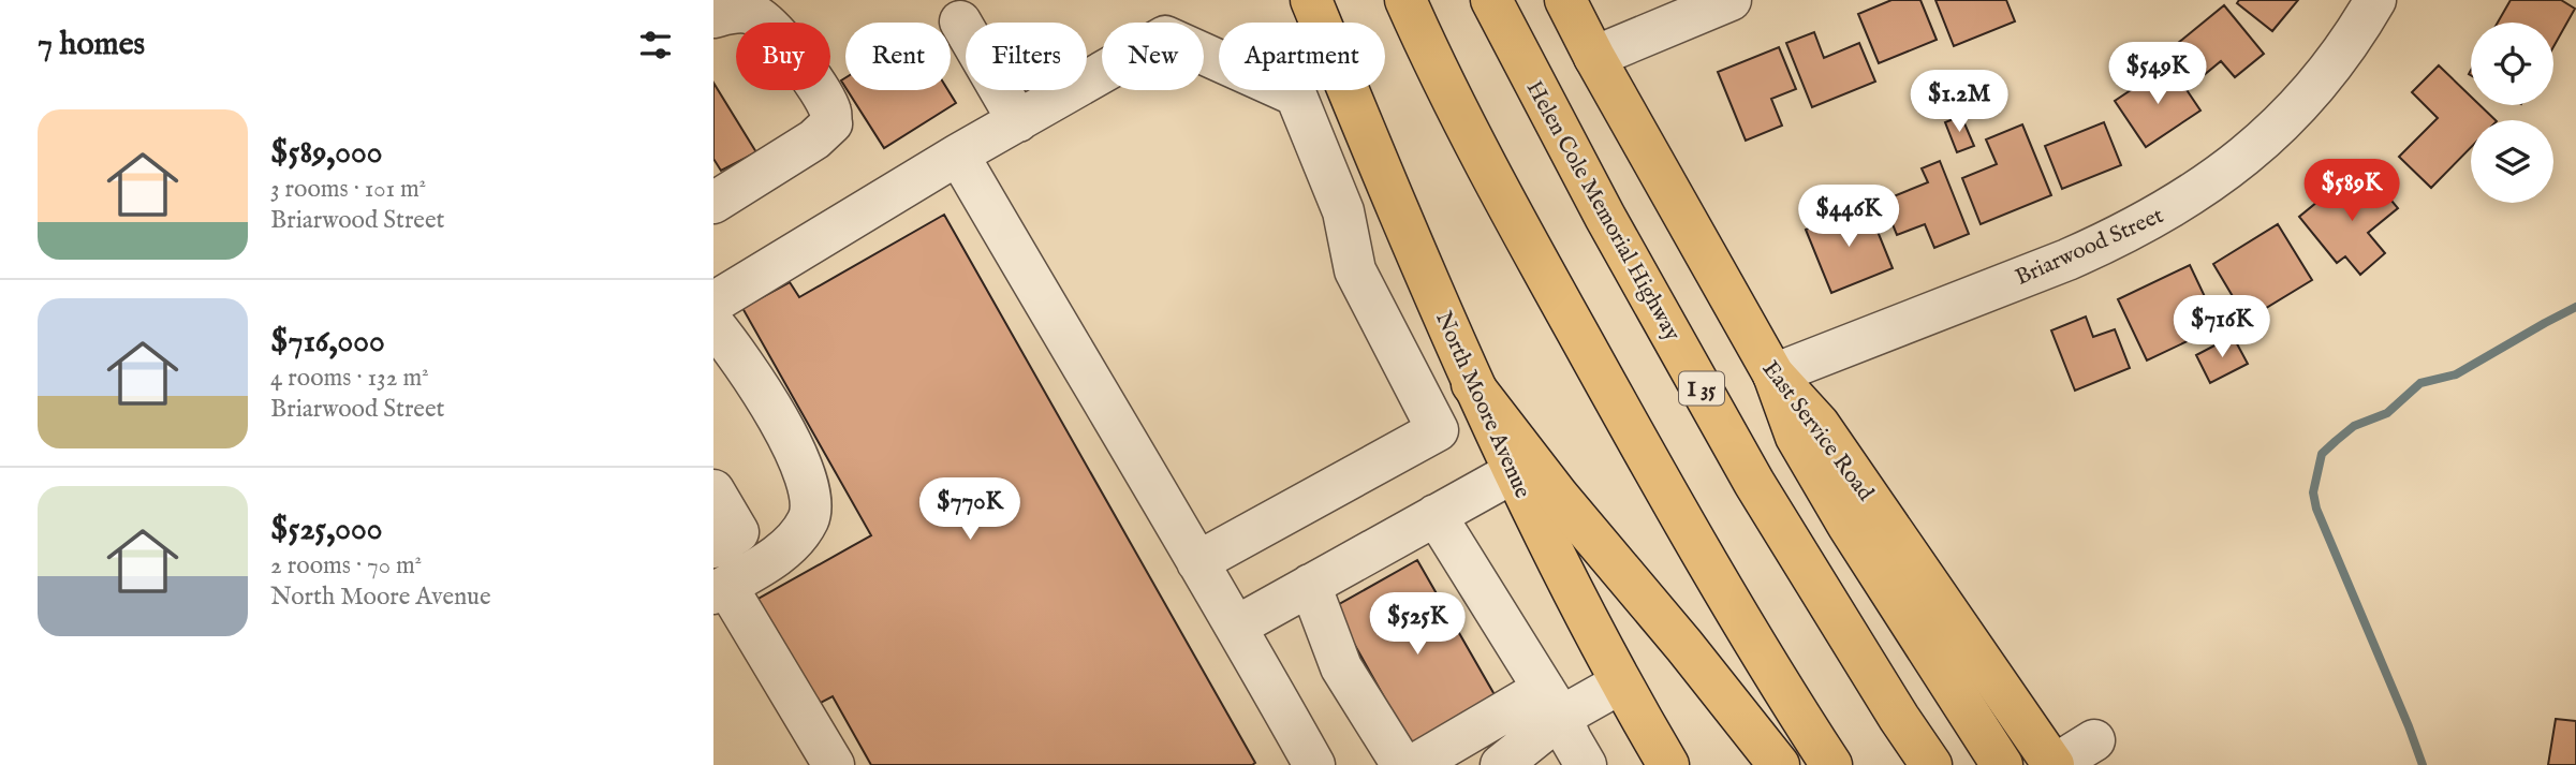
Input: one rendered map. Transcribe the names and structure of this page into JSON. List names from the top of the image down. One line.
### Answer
{"streets":{"main road":["Helen Cole Memorial Highway","I 35","North Moore Avenue","East Service Road"],"street":["Briarwood Street"]},"crossings":[["Briarwood Street","East Service Road"]],"page":{"heading":"7 homes","chip":["Buy","Rent","Filters","New","Apartment"],"price":["$549K","$1.2M","$589K","$446K","$716K","$770K","$525K"],"list":[{"name":"$589,000","note":"3 rooms · 101 m² · Briarwood Street"},{"name":"$716,000","note":"4 rooms · 132 m² · Briarwood Street"},{"name":"$525,000","note":"2 rooms · 70 m² · North Moore Avenue"}]}}
